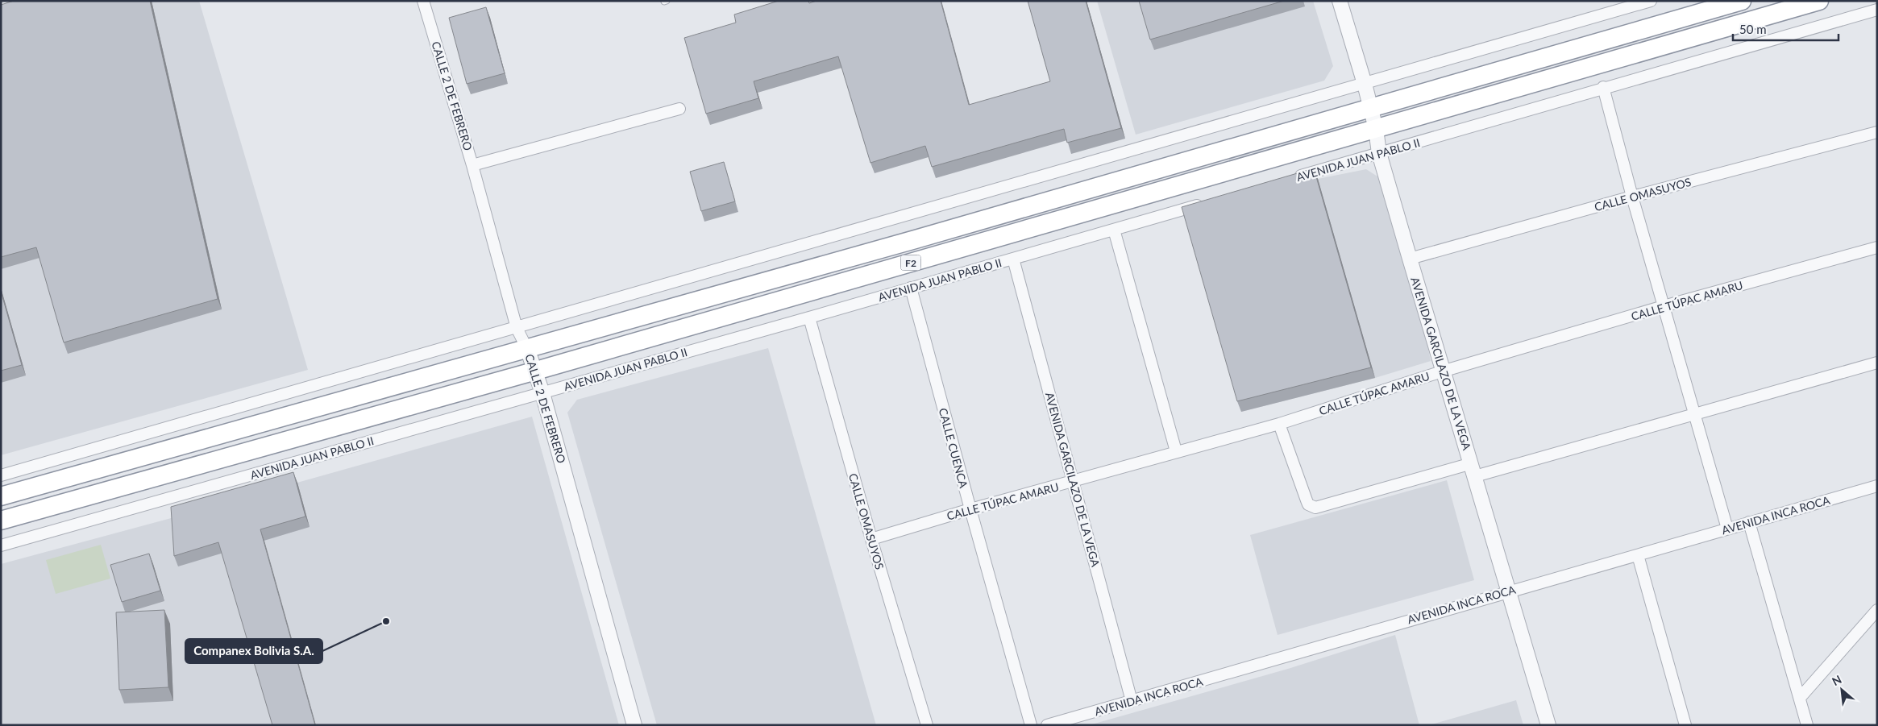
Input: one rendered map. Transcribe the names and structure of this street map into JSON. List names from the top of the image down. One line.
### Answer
{"streets":{"highway":["AVENIDA JUAN PABLO II","F2"],"street":["CALLE 2 DE FEBRERO","CALLE OMASUYOS","CALLE TÚPAC AMARU","AVENIDA GARCILAZO DE LA VEGA","CALLE CUENCA","AVENIDA INCA ROCA"]},"crossings":[["CALLE 2 DE FEBRERO","AVENIDA JUAN PABLO II"],["CALLE 2 DE FEBRERO","F2"],["AVENIDA JUAN PABLO II","CALLE OMASUYOS"],["AVENIDA JUAN PABLO II","AVENIDA GARCILAZO DE LA VEGA"],["AVENIDA JUAN PABLO II","CALLE CUENCA"],["CALLE OMASUYOS","CALLE TÚPAC AMARU"],["CALLE OMASUYOS","AVENIDA GARCILAZO DE LA VEGA"],["F2","AVENIDA GARCILAZO DE LA VEGA"],["CALLE TÚPAC AMARU","AVENIDA GARCILAZO DE LA VEGA"],["CALLE TÚPAC AMARU","CALLE CUENCA"],["AVENIDA GARCILAZO DE LA VEGA","AVENIDA INCA ROCA"]],"places":["Companex Bolivia S.A."],"scale_bar":"50 m","north":"top left"}
